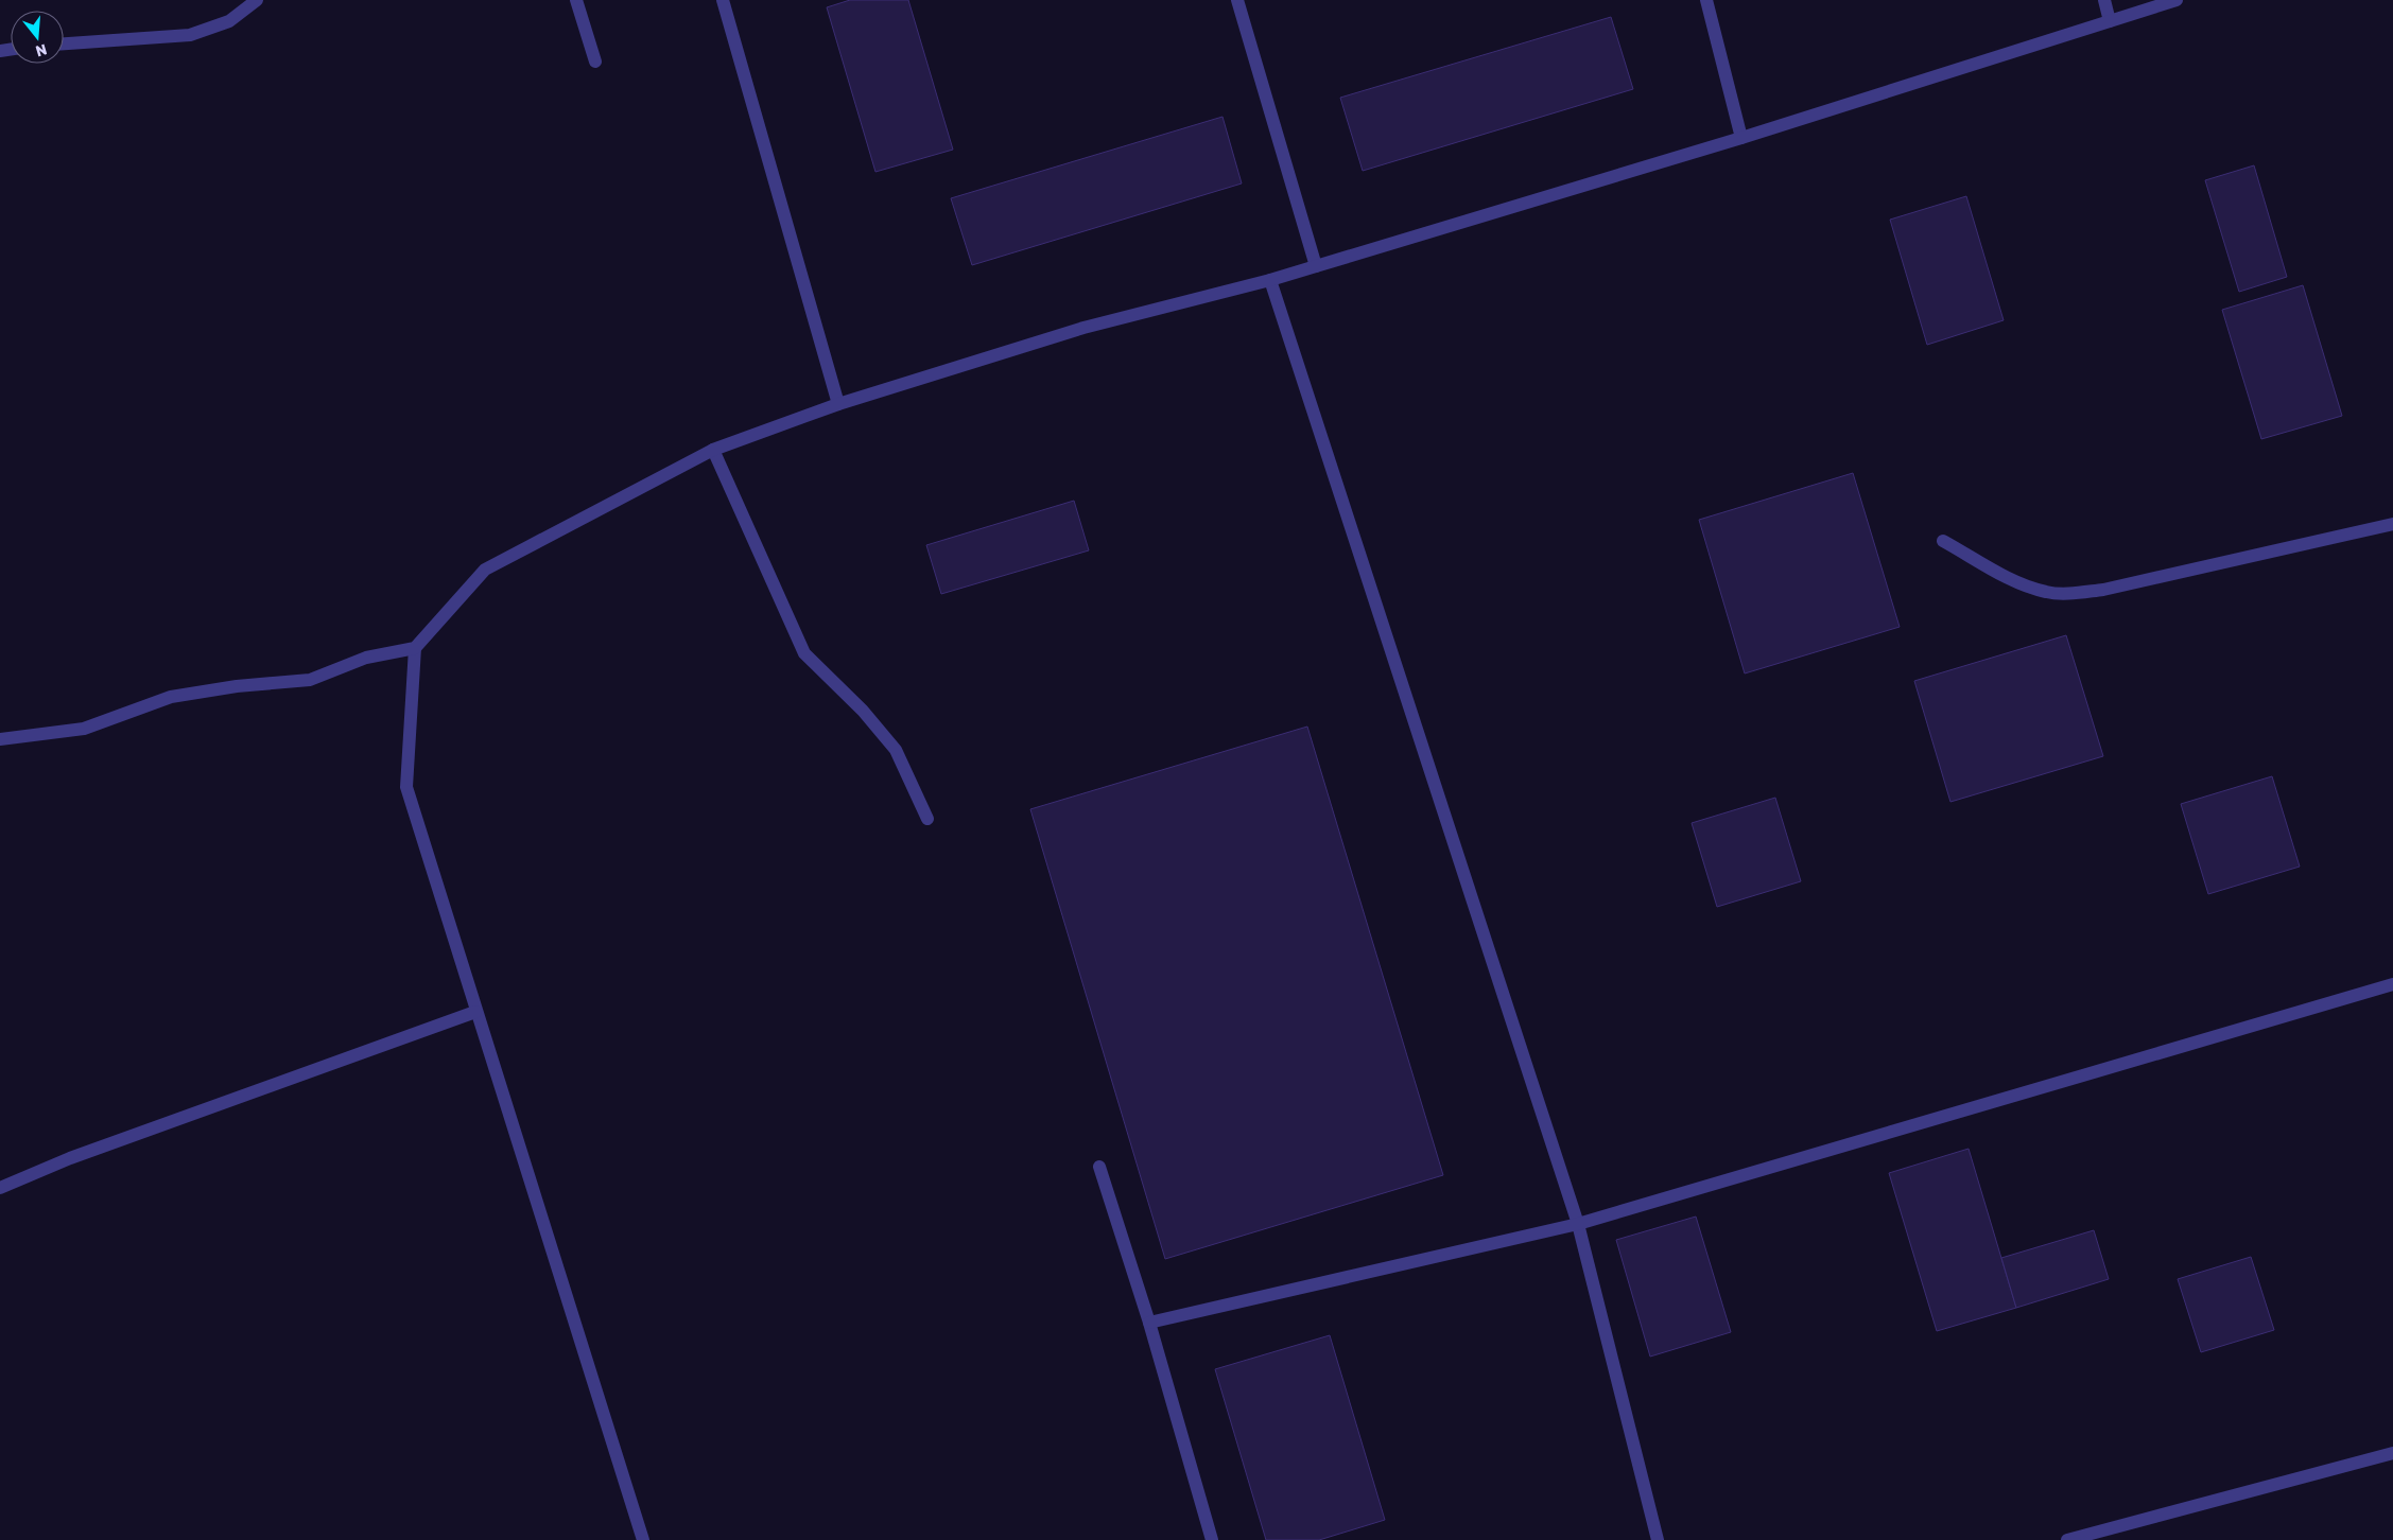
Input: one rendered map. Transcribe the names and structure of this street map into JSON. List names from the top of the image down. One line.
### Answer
{"north":"bottom"}
